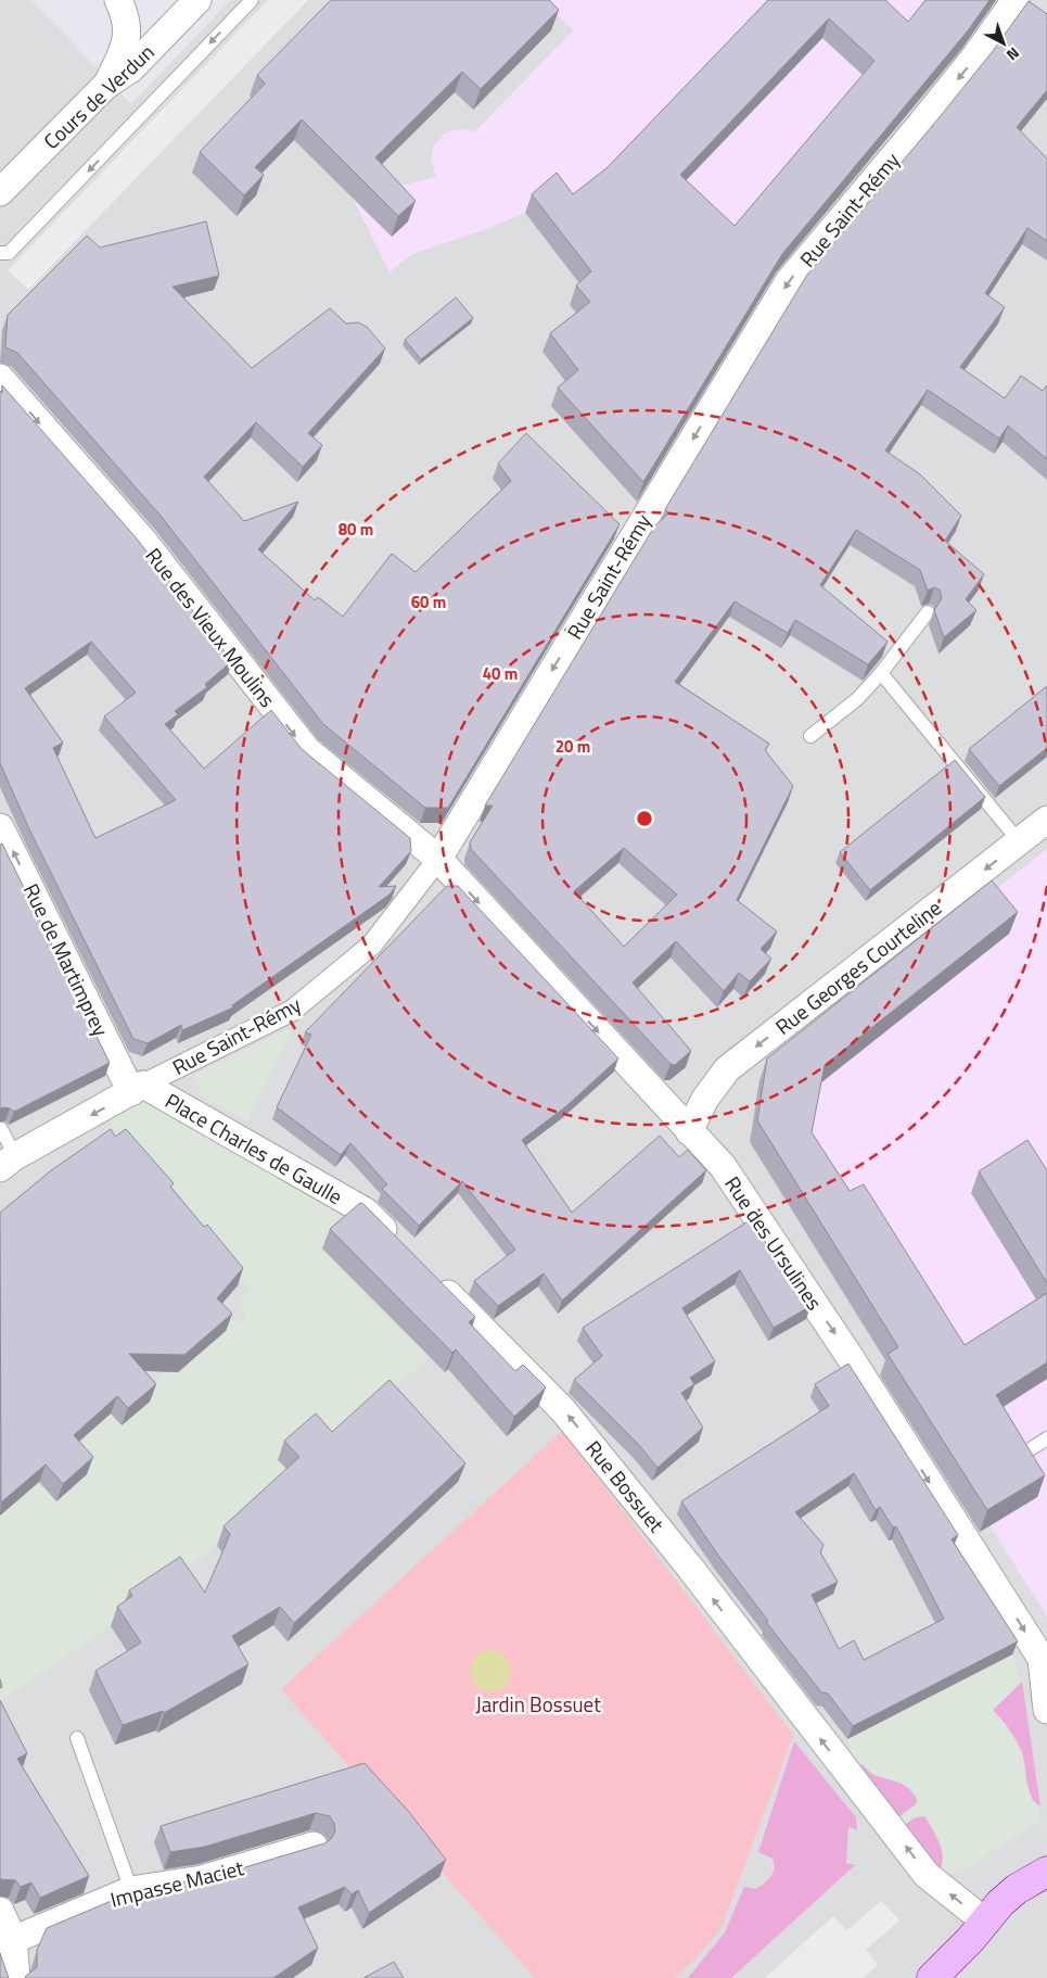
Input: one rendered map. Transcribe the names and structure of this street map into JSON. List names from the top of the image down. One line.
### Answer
{"streets":{"street":["Cours de Verdun","Rue Saint-Rémy","Rue des Vieux Moulins","Rue de Martimprey","Rue Georges Courteline","Place Charles de Gaulle","Rue des Ursulines","Rue Bossuet","Impasse Maciet"]},"crossings":[["Rue Saint-Rémy","Rue des Vieux Moulins"],["Rue Saint-Rémy","Rue de Martimprey"],["Rue Saint-Rémy","Place Charles de Gaulle"],["Rue Saint-Rémy","Rue des Ursulines"],["Rue des Vieux Moulins","Rue des Ursulines"],["Rue de Martimprey","Place Charles de Gaulle"],["Rue Georges Courteline","Rue des Ursulines"]],"one_way":["Rue Saint-Rémy","Rue des Vieux Moulins","Rue de Martimprey","Rue Georges Courteline","Rue des Ursulines","Rue Bossuet"],"parks":["Jardin Bossuet"],"north":"bottom right","rings":["80 m","60 m","40 m","20 m"]}
